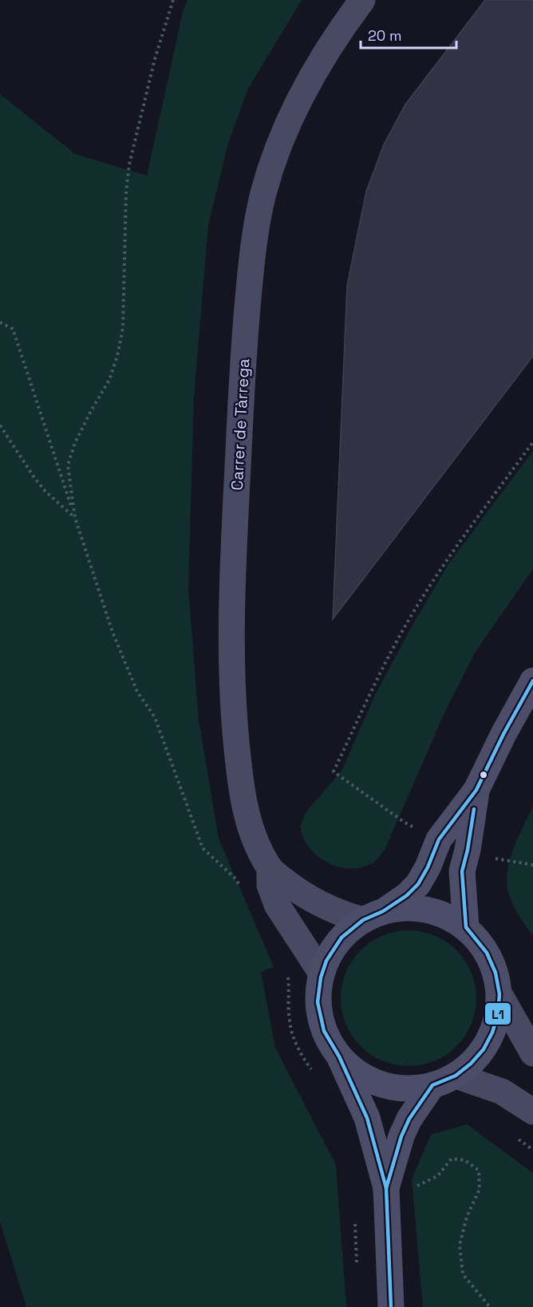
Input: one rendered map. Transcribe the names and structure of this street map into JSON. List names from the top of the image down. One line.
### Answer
{"streets":{"street":["Carrer de Tàrrega"]},"lines":["transit line L1"],"scale_bar":"20 m"}
